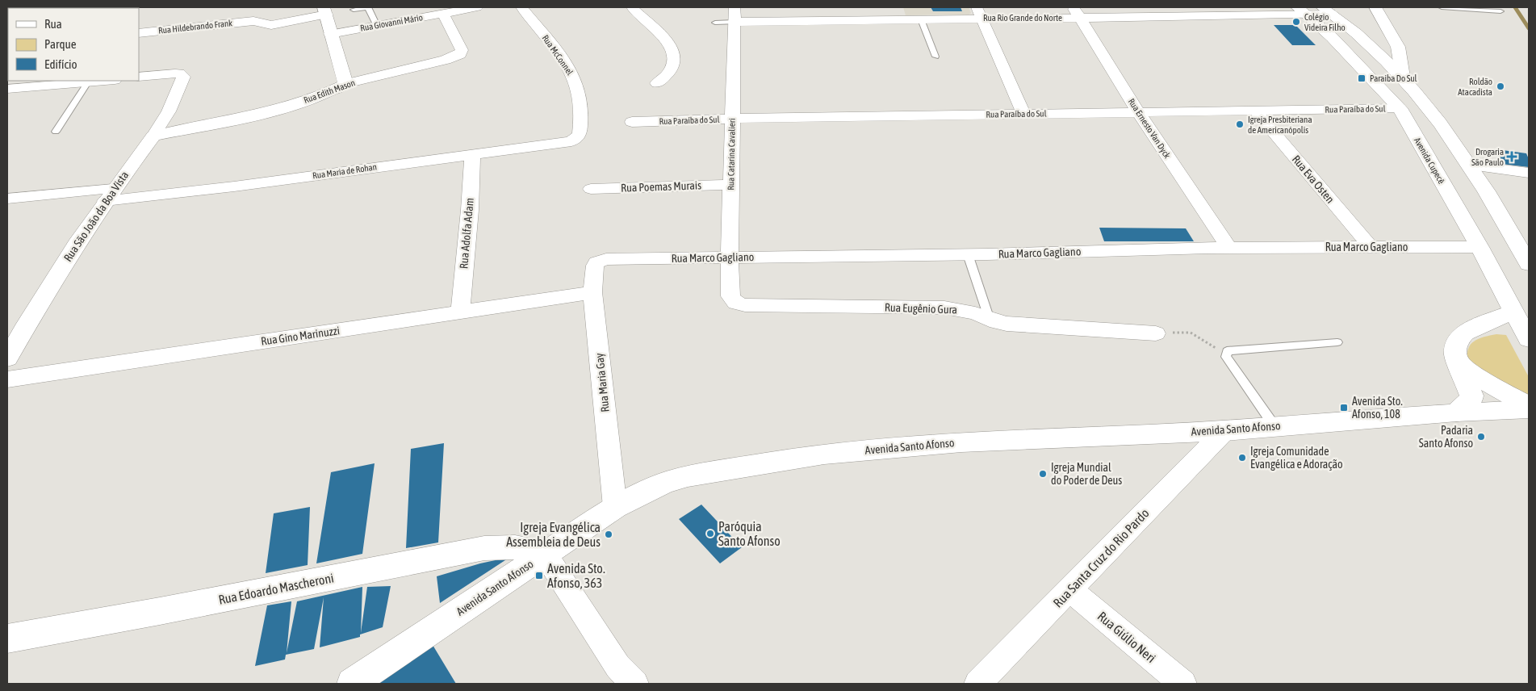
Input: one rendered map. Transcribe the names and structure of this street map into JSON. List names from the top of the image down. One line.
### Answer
{"streets":{"street":["Rua Rio Grande do Norte","Rua Giovanni Mário","Rua Hildebrando Frank","Rua McConnel","Rua Edith Mason","Rua Paraíba do Sul","Rua Ernesto Van Dyck","Rua Catarina Cavalieri","Avenida Cupecê","Rua Maria de Rohan","Rua Eva Osten","Rua Poemas Murais","Rua São João da Boa Vista","Rua Adolfa Adam","Rua Marco Gagliano","Rua Eugênio Gura","Rua Gino Marinuzzi","Rua Maria Gay","Avenida Santo Afonso","Rua Santa Cruz do Rio Pardo","Rua Edoardo Mascheroni","Rua Giúlio Neri"]},"crossings":[["Rua Rio Grande do Norte","Rua Ernesto Van Dyck"],["Rua Rio Grande do Norte","Rua Catarina Cavalieri"],["Rua Rio Grande do Norte","Avenida Cupecê"],["Rua Giovanni Mário","Rua Edith Mason"],["Rua McConnel","Rua Maria de Rohan"],["Rua Edith Mason","Rua São João da Boa Vista"],["Rua Paraíba do Sul","Rua Ernesto Van Dyck"],["Rua Paraíba do Sul","Rua Catarina Cavalieri"],["Rua Paraíba do Sul","Avenida Cupecê"],["Rua Paraíba do Sul","Rua Eva Osten"],["Rua Ernesto Van Dyck","Rua Marco Gagliano"],["Rua Catarina Cavalieri","Rua Poemas Murais"],["Rua Catarina Cavalieri","Rua Marco Gagliano"],["Rua Catarina Cavalieri","Rua Eugênio Gura"],["Avenida Cupecê","Rua Marco Gagliano"],["Rua Maria de Rohan","Rua São João da Boa Vista"],["Rua Maria de Rohan","Rua Adolfa Adam"],["Rua Eva Osten","Rua Marco Gagliano"],["Rua Adolfa Adam","Rua Gino Marinuzzi"],["Rua Marco Gagliano","Rua Maria Gay"],["Rua Gino Marinuzzi","Rua Maria Gay"],["Rua Maria Gay","Avenida Santo Afonso"],["Avenida Santo Afonso","Rua Santa Cruz do Rio Pardo"],["Avenida Santo Afonso","Rua Edoardo Mascheroni"],["Rua Santa Cruz do Rio Pardo","Rua Giúlio Neri"]],"places":{"other":["Colégio Videira Filho","Roldão Atacadista","Igreja Presbiteriana de Americanópolis","Padaria Santo Afonso","Igreja Comunidade Evangélica e Adoração","Igreja Mundial do Poder de Deus","Paróquia Santo Afonso","Igreja Evangélica Assembleia de Deus"],"transit":["Paraiba Do Sul","Avenida Sto. Afonso, 108","Avenida Sto. Afonso, 363"],"health":["Drogaria São Paulo"]},"legend":["Rua","Parque","Edifício"]}
